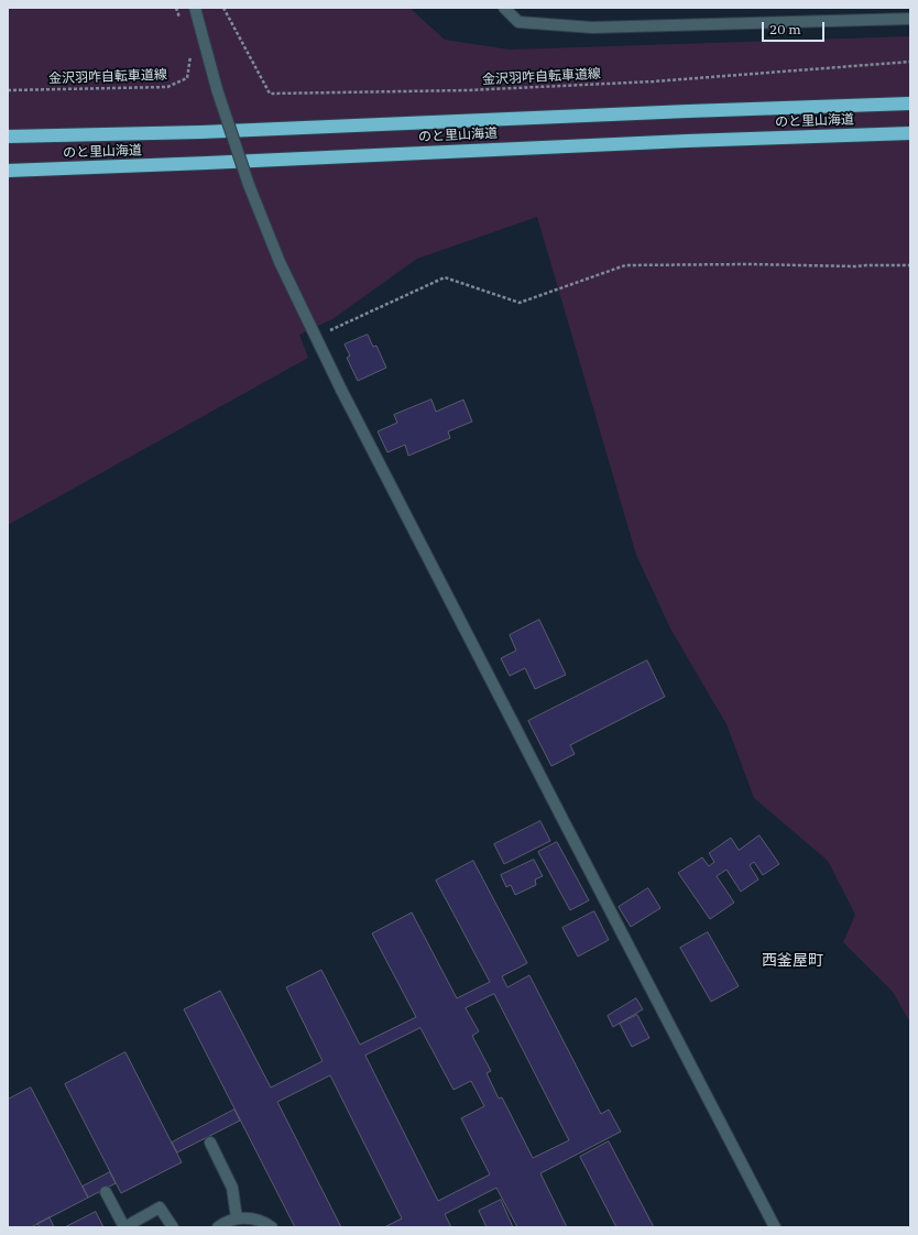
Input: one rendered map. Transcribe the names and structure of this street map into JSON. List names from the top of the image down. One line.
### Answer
{"streets":{"highway":["のと里山海道"],"path":["金沢羽咋自転車道線"]},"districts":["西釜屋町"],"scale_bar":"20 m"}
